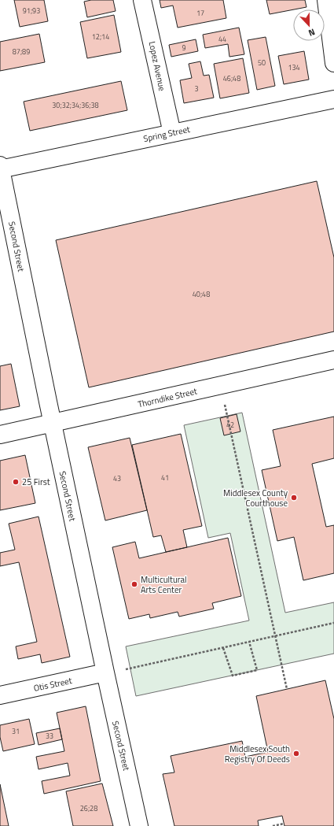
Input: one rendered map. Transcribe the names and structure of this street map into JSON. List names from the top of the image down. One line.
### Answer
{"streets":{"street":["Lopez Avenue","Spring Street","Second Street","Thorndike Street","Otis Street"]},"crossings":[["Lopez Avenue","Spring Street"],["Spring Street","Second Street"],["Second Street","Thorndike Street"],["Second Street","Otis Street"]],"places":["25 First","Middlesex County Courthouse","Multicultural Arts Center","Middlesex South Registry Of Deeds"],"house_numbers":["91;93","17","12;14","44","9","87;89","50","134","46;48","3","30;32;34;36;38","40;48","42","41","43","31","33","26;28"],"north":"bottom"}
